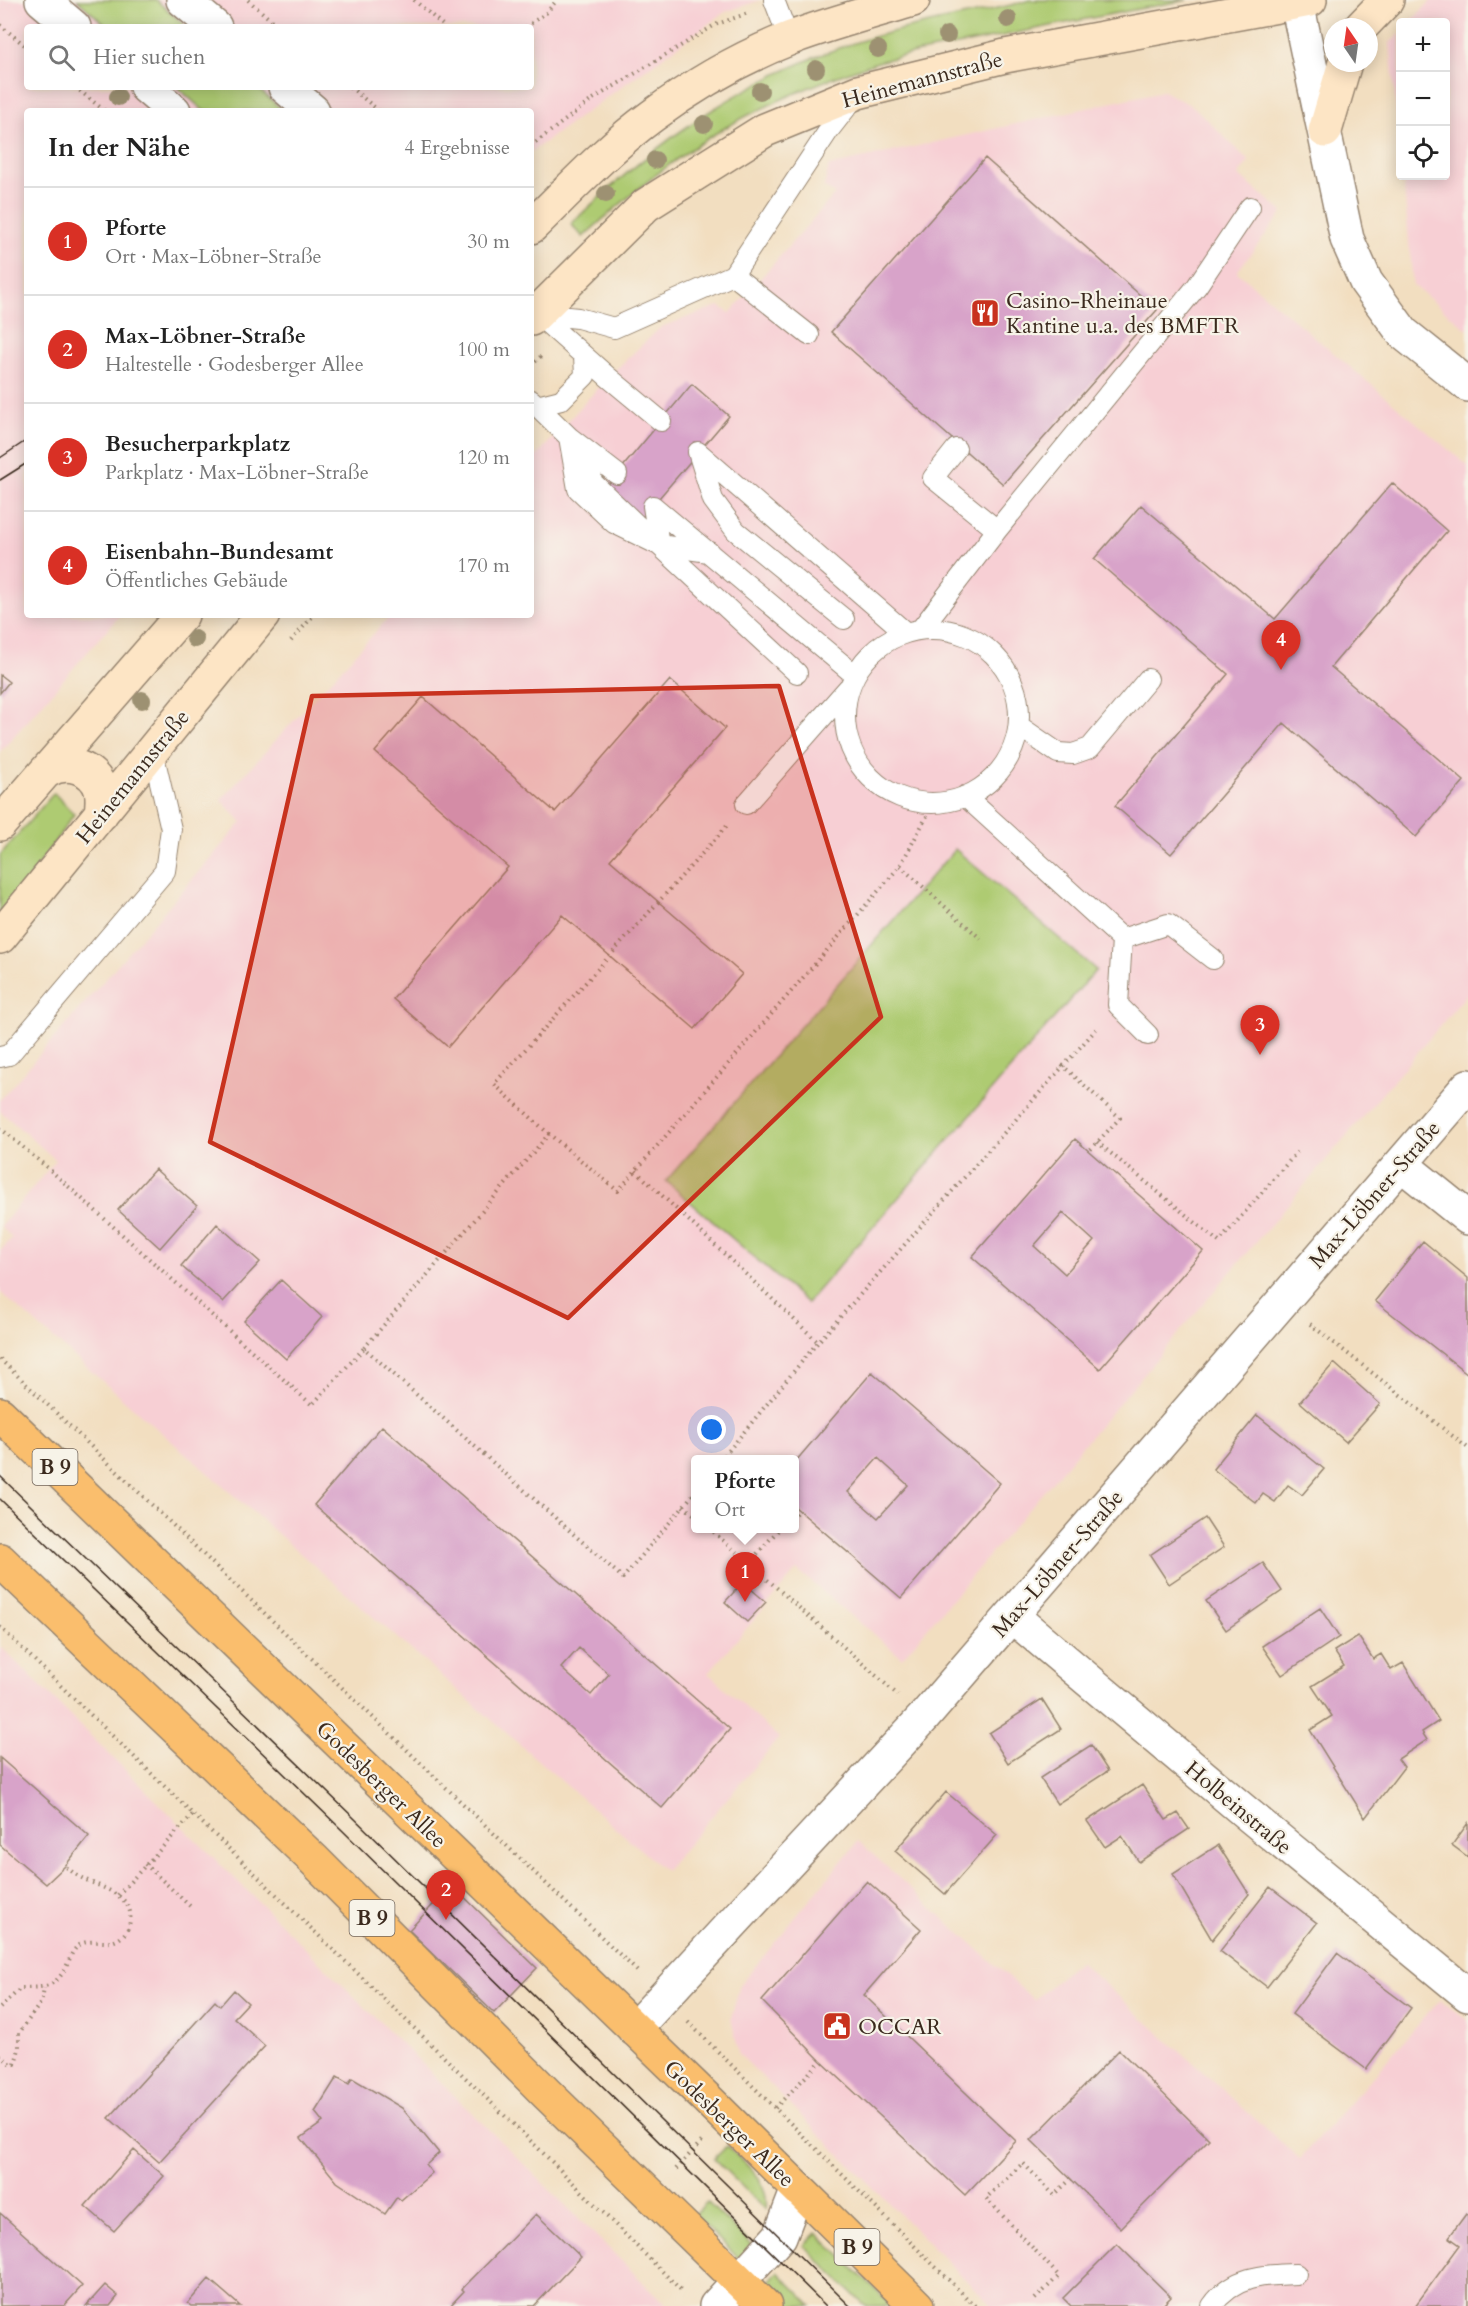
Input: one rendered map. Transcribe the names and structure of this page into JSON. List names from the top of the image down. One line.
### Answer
{"streets":{"main road":["Heinemannstraße","B 9","Godesberger Allee"],"street":["Max-Löbner-Straße","Holbeinstraße"]},"crossings":[["Max-Löbner-Straße","Godesberger Allee"],["Max-Löbner-Straße","Holbeinstraße"]],"places":{"restaurant":["Casino-Rheinaue Kantine u.a. des BMFTR"],"public building":["OCCAR"]},"north":"top","page":{"map_buttons":["+","−"],"search":"Hier suchen","heading":["In der Nähe","4 Ergebnisse"],"list":[{"mark":"1","name":"Pforte","note":"Ort · Max-Löbner-Straße","value":"30 m"},{"mark":"2","name":"Max-Löbner-Straße","note":"Haltestelle · Godesberger Allee","value":"100 m"},{"mark":"3","name":"Besucherparkplatz","note":"Parkplatz · Max-Löbner-Straße","value":"120 m"},{"mark":"4","name":"Eisenbahn-Bundesamt","note":"Öffentliches Gebäude","value":"170 m"}],"pins":["4","3","1","2"],"popup":["Pforte","Ort"]}}
